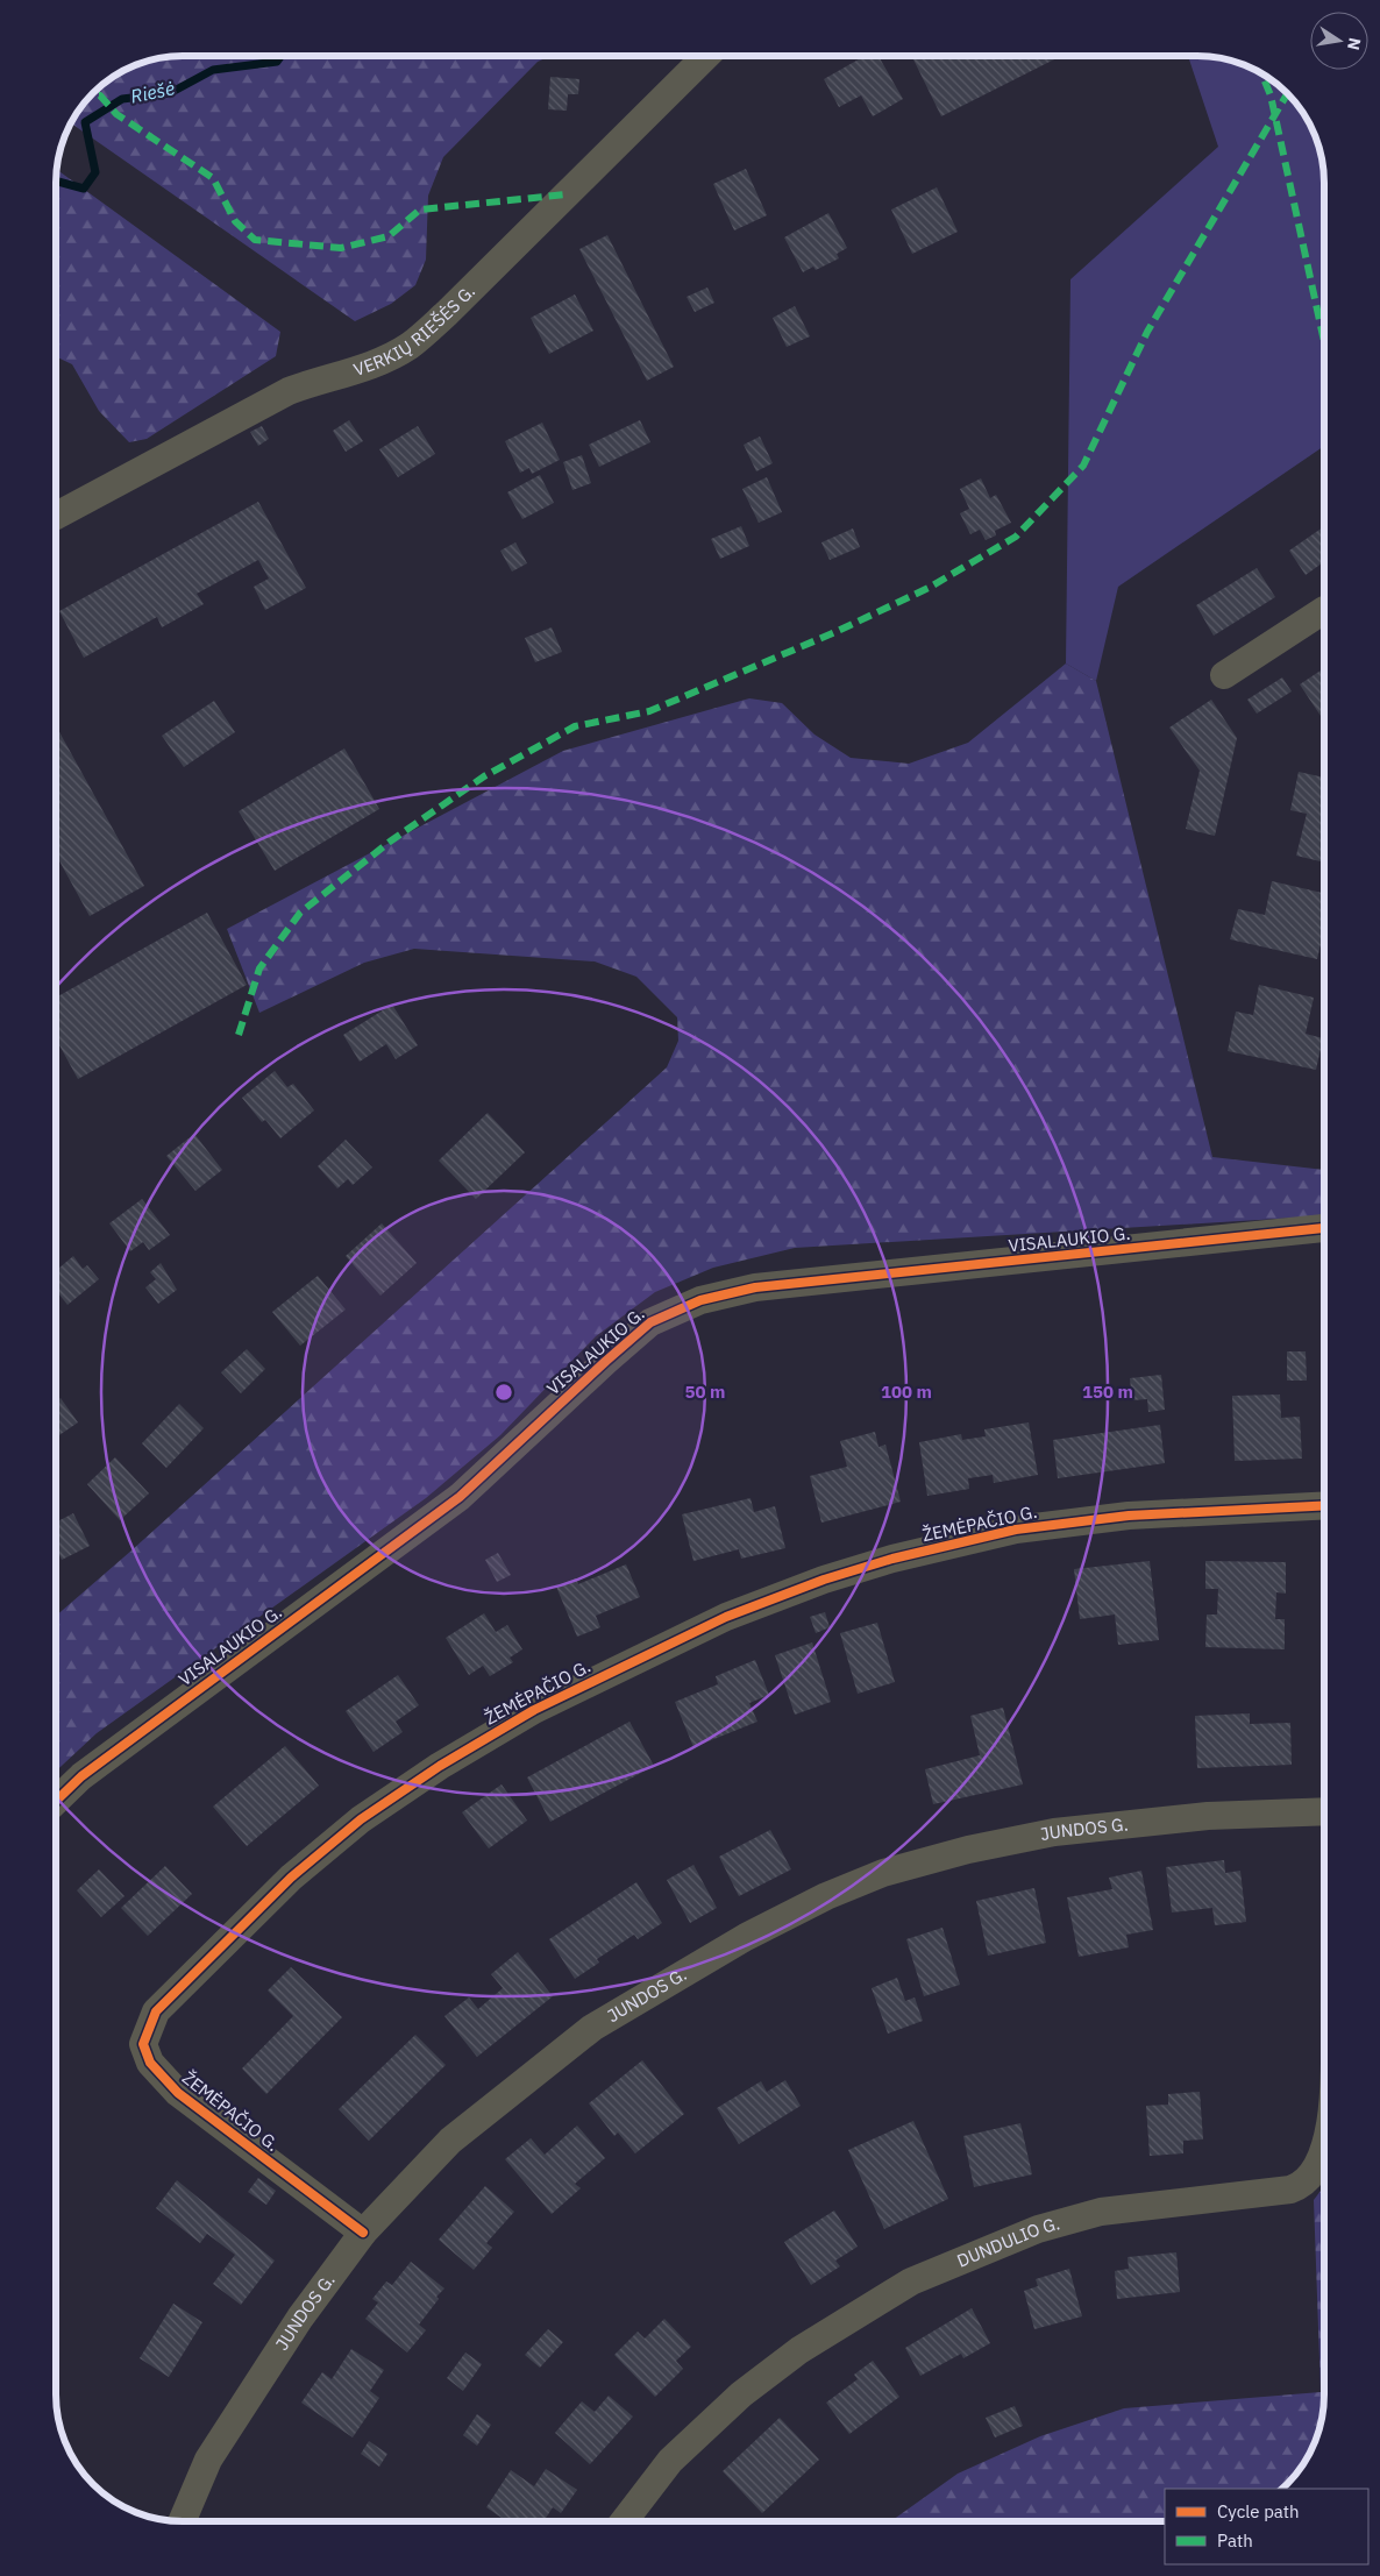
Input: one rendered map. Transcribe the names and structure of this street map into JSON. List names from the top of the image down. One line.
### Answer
{"streets":{"street":["VERKIŲ RIEŠĖS G.","VISALAUKIO G.","ŽEMĖPAČIO G.","JUNDOS G.","DUNDULIO G."]},"crossings":[["ŽEMĖPAČIO G.","JUNDOS G."]],"water":["Riešė"],"legend":["Cycle path","Path"],"north":"right","rings":["50 m","100 m","150 m"]}
